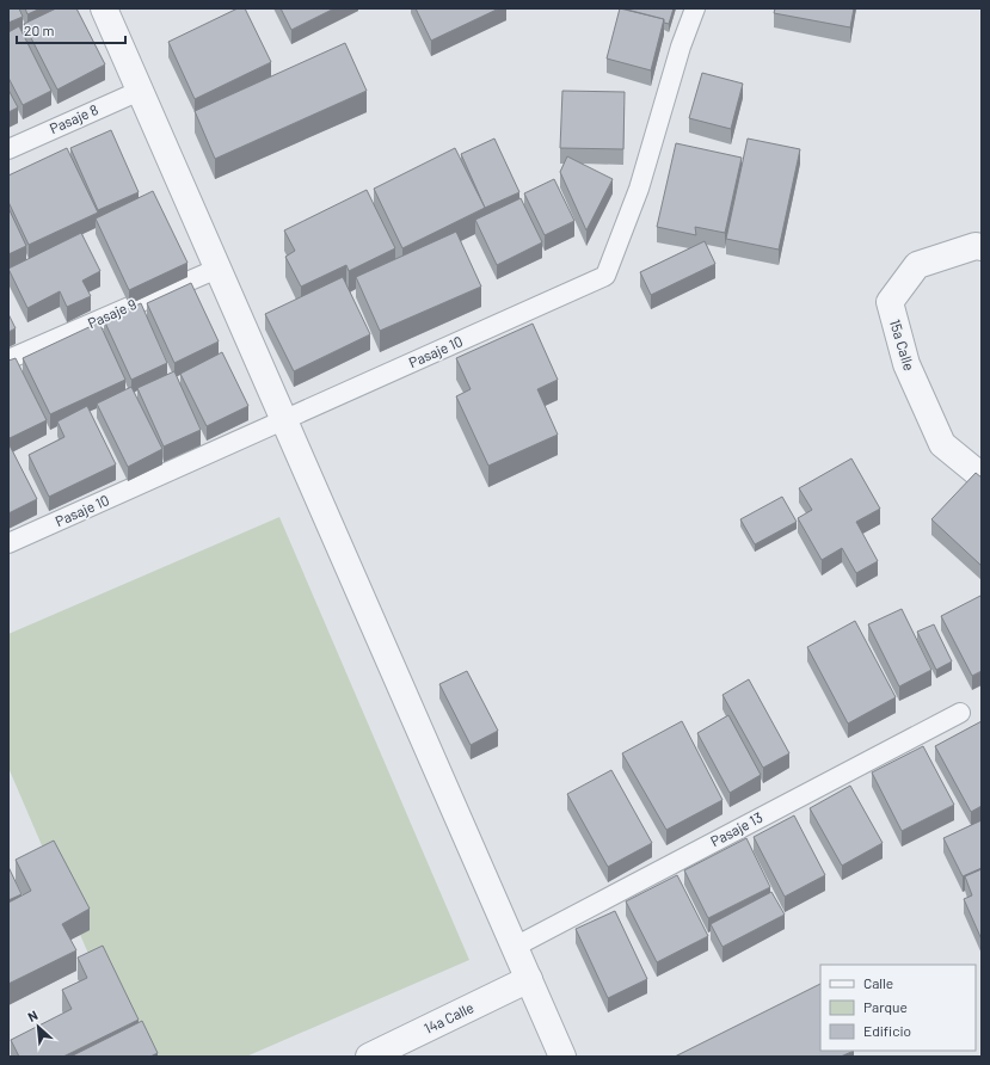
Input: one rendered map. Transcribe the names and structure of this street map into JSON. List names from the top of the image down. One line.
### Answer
{"streets":{"street":["15a Calle","14a Calle"],"lane":["Pasaje 8","Pasaje 9","Pasaje 10","Pasaje 13"]},"legend":["Calle","Parque","Edificio"],"scale_bar":"20 m","north":"top left"}
